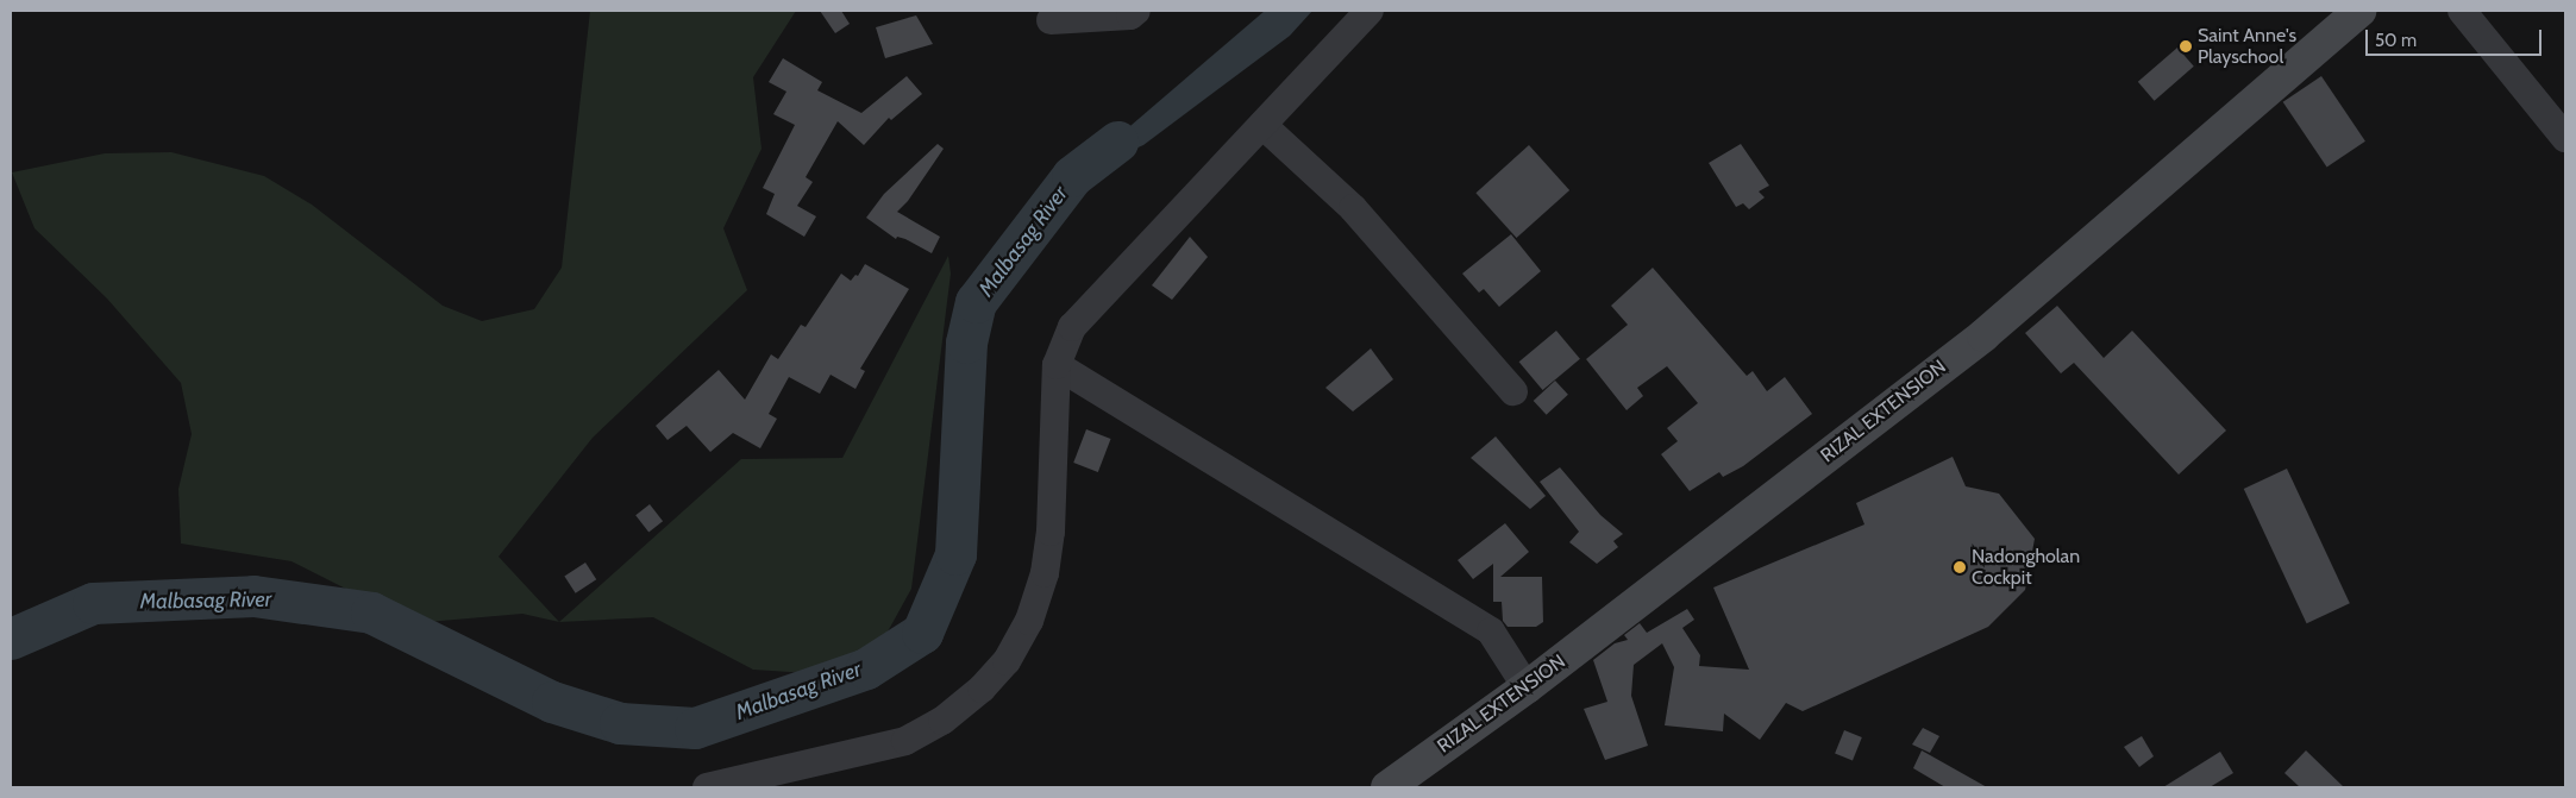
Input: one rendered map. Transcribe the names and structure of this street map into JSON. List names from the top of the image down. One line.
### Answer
{"streets":{"street":["RIZAL EXTENSION"]},"water":["Malbasag River"],"places":["Saint Anne's Playschool","Nadongholan Cockpit"],"scale_bar":"50 m"}
